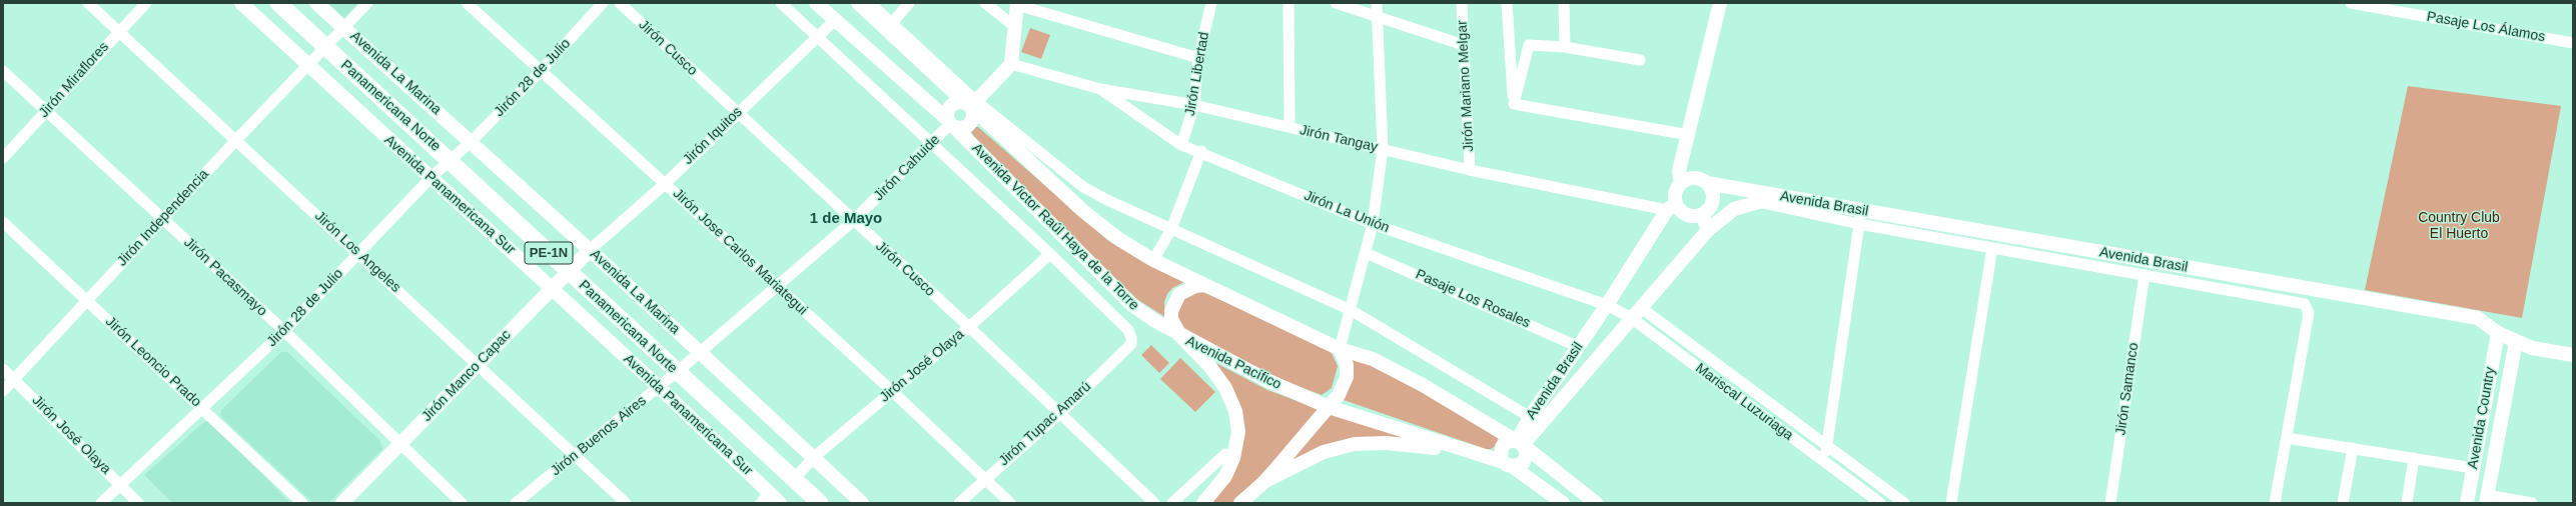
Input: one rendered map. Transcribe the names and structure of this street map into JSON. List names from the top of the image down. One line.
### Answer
{"streets":{"highway":["Panamericana Norte","PE-1N"],"main road":["Avenida La Marina","Avenida Panamericana Sur","Avenida Brasil","Avenida Victor Raúl Haya de la Torre","Avenida Pacífico","Jirón Manco Capac","Avenida Country"],"street":["Pasaje Los Álamos","Jirón Cusco","Jirón Libertad","Jirón 28 de Julio","Jirón Miraflores","Jirón Mariano Melgar","Jirón Iquitos","Jirón Tangay","Jirón Cahuide","Jirón La Unión","Jirón Independencia","Jirón Los Angeles","Jirón Jose Carlos Mariategui","Jirón Pacasmayo","Pasaje Los Rosales","Jirón Leoncio Prado","Jirón José Olaya","Jirón Samanco","Mariscal Luzuriaga","Jirón Tupac Amarú","Jirón Buenos Aires"]},"crossings":[["Jirón Cusco","Jirón Iquitos"],["Jirón Cusco","Jirón Cahuide"],["Jirón Cusco","Jirón José Olaya"],["Jirón Cusco","Jirón Tupac Amarú"],["Avenida La Marina","Jirón 28 de Julio"],["Avenida La Marina","Jirón Iquitos"],["Avenida La Marina","Jirón Cahuide"],["Avenida La Marina","Jirón Independencia"],["Avenida La Marina","Jirón José Olaya"],["Avenida La Marina","Jirón Manco Capac"],["Avenida La Marina","Jirón Buenos Aires"],["Jirón Libertad","Jirón Tangay"],["Jirón Libertad","Jirón La Unión"],["Jirón 28 de Julio","Panamericana Norte"],["Jirón 28 de Julio","Avenida Panamericana Sur"],["Jirón 28 de Julio","Jirón Los Angeles"],["Jirón 28 de Julio","Jirón Jose Carlos Mariategui"],["Jirón 28 de Julio","Jirón Pacasmayo"],["Jirón 28 de Julio","Jirón Leoncio Prado"],["Jirón 28 de Julio","Jirón José Olaya"],["Jirón Miraflores","Jirón Los Angeles"],["Jirón Miraflores","Jirón Pacasmayo"],["Jirón Mariano Melgar","Jirón Tangay"],["Panamericana Norte","Jirón Independencia"],["Panamericana Norte","Jirón José Olaya"],["Panamericana Norte","Jirón Manco Capac"],["Panamericana Norte","Jirón Buenos Aires"],["Jirón Iquitos","Avenida Victor Raúl Haya de la Torre"],["Jirón Iquitos","Jirón Jose Carlos Mariategui"],["Jirón Iquitos","Jirón Manco Capac"],["Jirón Tangay","Avenida Brasil"],["Jirón Tangay","Jirón La Unión"],["Jirón Cahuide","Avenida Victor Raúl Haya de la Torre"],["Jirón Cahuide","Jirón Jose Carlos Mariategui"],["Jirón Cahuide","Jirón Buenos Aires"],["Avenida Panamericana Sur","Jirón Independencia"],["Avenida Panamericana Sur","Jirón Manco Capac"],["Avenida Panamericana Sur","Jirón Buenos Aires"],["Avenida Brasil","Jirón La Unión"],["Avenida Brasil","Pasaje Los Rosales"],["Avenida Brasil","Avenida Pacífico"],["Avenida Brasil","Mariscal Luzuriaga"],["Avenida Brasil","Avenida Country"],["Jirón La Unión","Mariscal Luzuriaga"],["Jirón Independencia","Jirón Los Angeles"],["Jirón Independencia","Jirón Pacasmayo"],["Jirón Independencia","Jirón Leoncio Prado"],["Jirón Independencia","Jirón José Olaya"],["Avenida Victor Raúl Haya de la Torre","Avenida Pacífico"],["Jirón Los Angeles","Jirón Manco Capac"],["Jirón Los Angeles","Jirón Buenos Aires"],["Jirón Jose Carlos Mariategui","Jirón José Olaya"],["Jirón Jose Carlos Mariategui","Jirón Tupac Amarú"],["Jirón Pacasmayo","Jirón Manco Capac"],["Jirón José Olaya","Jirón Tupac Amarú"]],"districts":["1 de Mayo"],"parks":["Country Club El Huerto"]}
